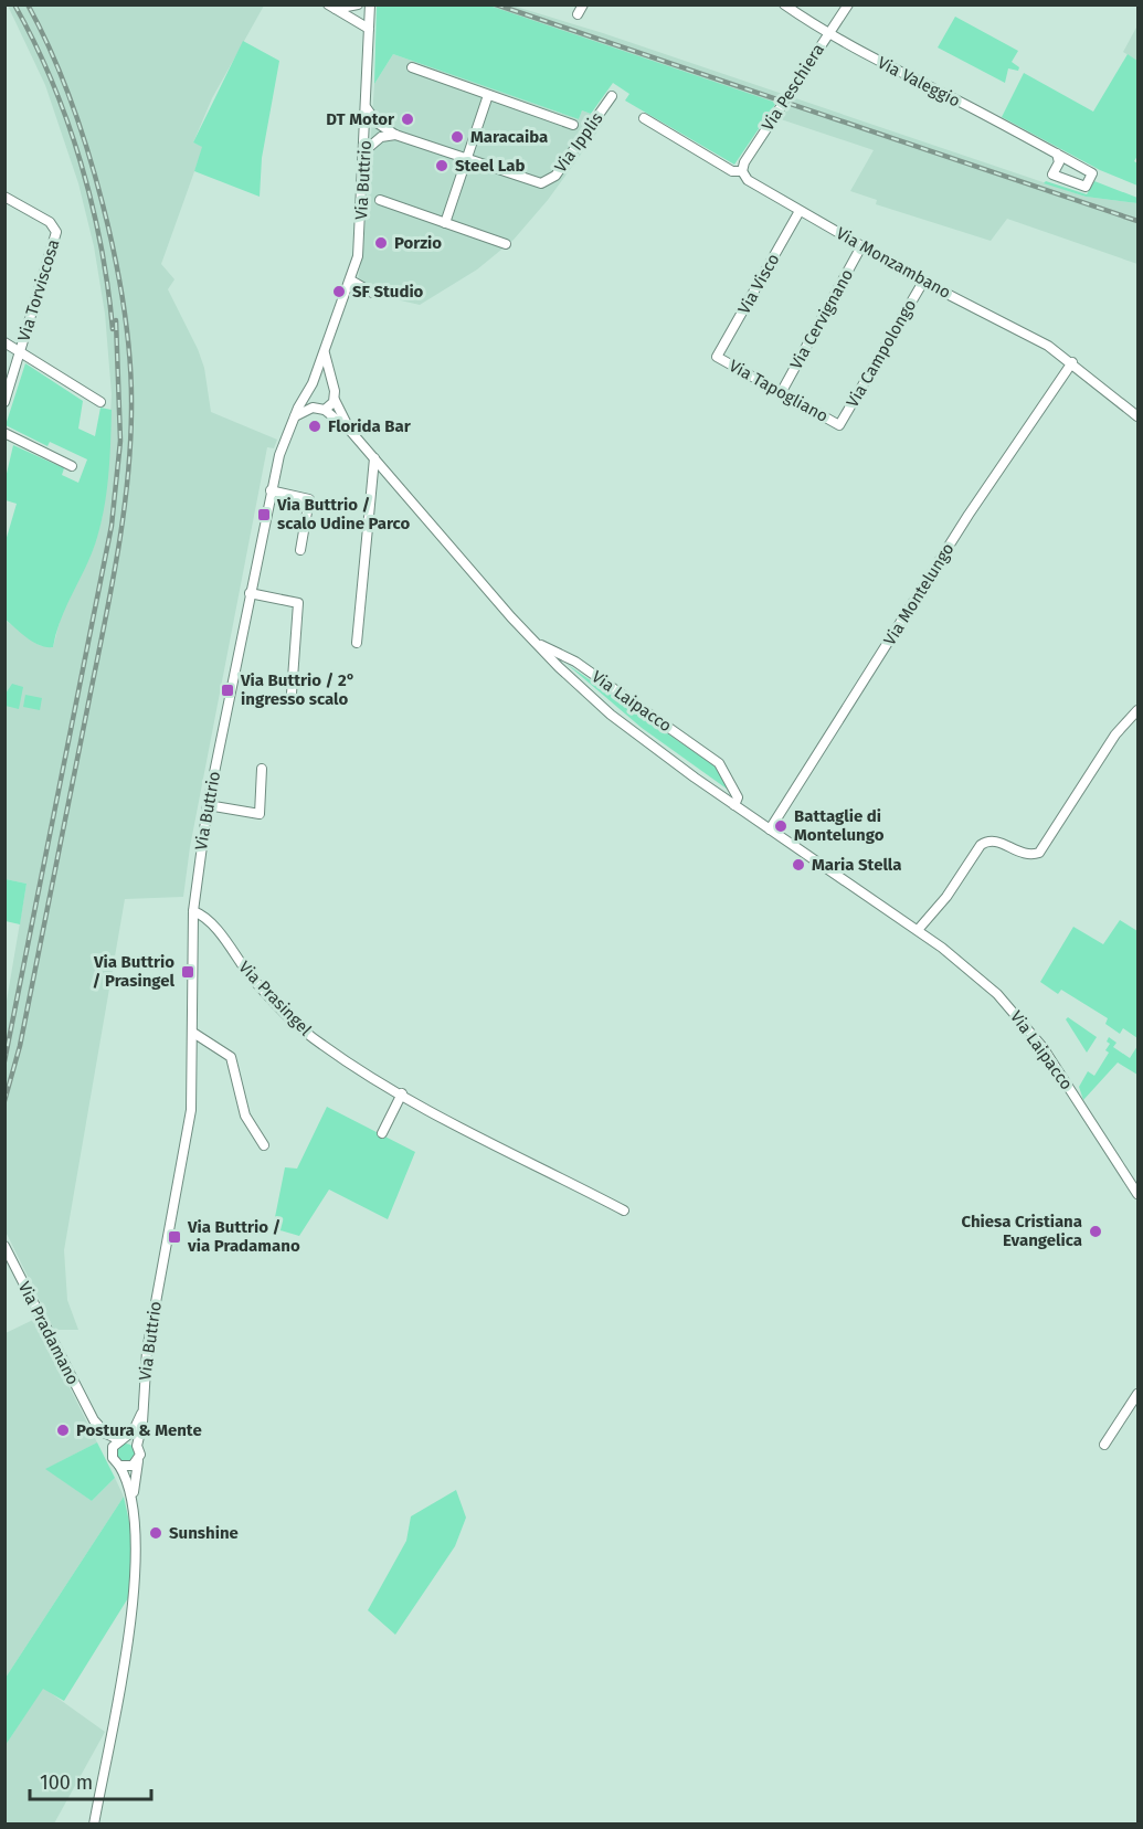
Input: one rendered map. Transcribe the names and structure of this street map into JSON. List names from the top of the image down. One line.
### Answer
{"streets":{"street":["Via Valeggio","Via Peschiera","Via Ipplis","Via Buttrio","Via Monzambano","Via Visco","Via Torviscosa","Via Cervignano","Via Campolongo","Via Tapogliano","Via Montelungo","Via Laipacco","Via Prasingel","Via Pradamano"]},"crossings":[["Via Valeggio","Via Peschiera"],["Via Peschiera","Via Monzambano"],["Via Buttrio","Via Laipacco"],["Via Buttrio","Via Prasingel"],["Via Buttrio","Via Pradamano"],["Via Monzambano","Via Visco"],["Via Monzambano","Via Cervignano"],["Via Monzambano","Via Campolongo"],["Via Monzambano","Via Montelungo"],["Via Visco","Via Tapogliano"],["Via Cervignano","Via Tapogliano"],["Via Campolongo","Via Tapogliano"],["Via Montelungo","Via Laipacco"]],"places":{"other":["DT Motor","Maracaiba","Steel Lab","Porzio","SF Studio","Florida Bar","Battaglie di Montelungo","Maria Stella","Chiesa Cristiana Evangelica","Postura & Mente","Sunshine"],"transit":["Via Buttrio / scalo Udine Parco","Via Buttrio / 2° ingresso scalo","Via Buttrio / Prasingel","Via Buttrio / via Pradamano"]},"scale_bar":"100 m"}
